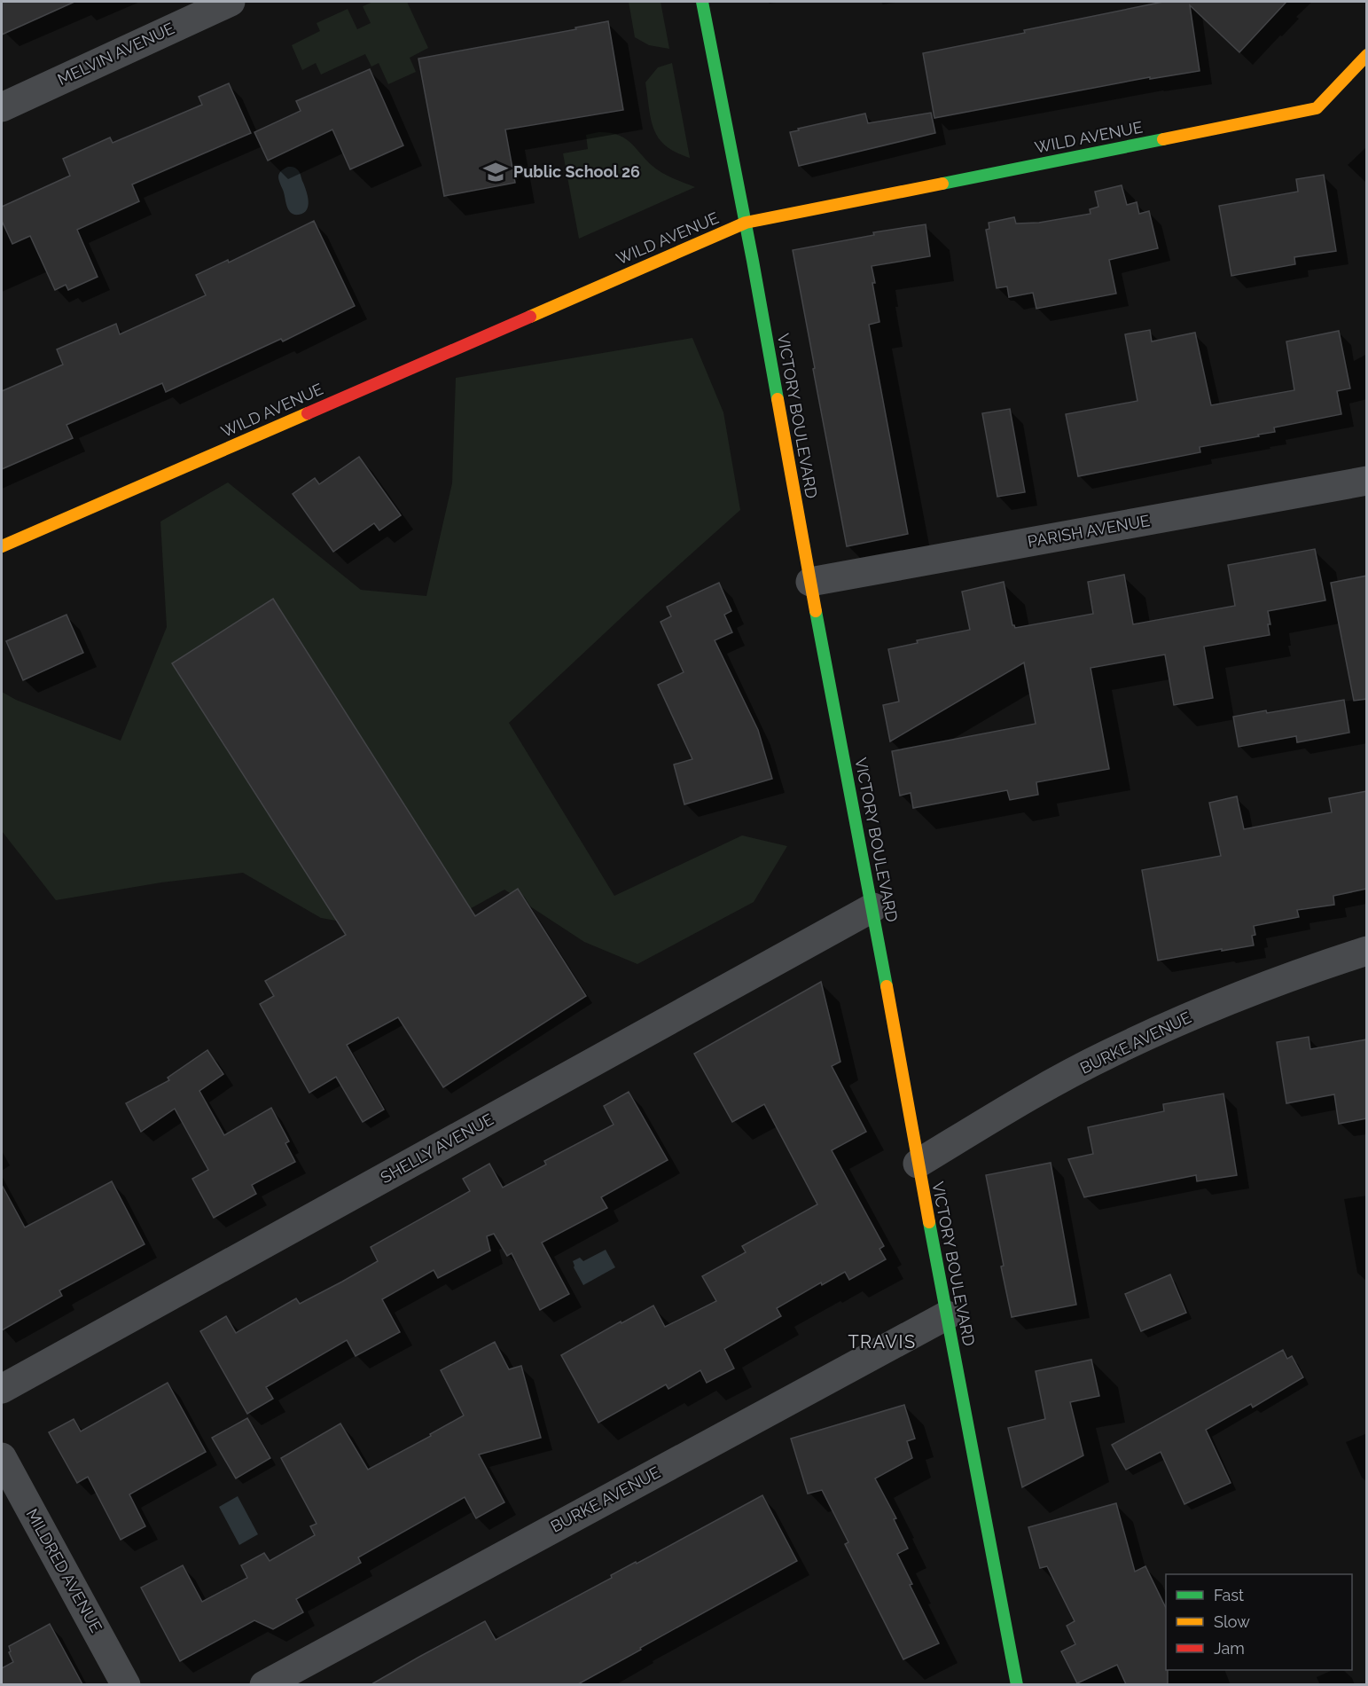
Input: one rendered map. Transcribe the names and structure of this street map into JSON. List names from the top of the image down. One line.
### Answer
{"streets":{"main road":["WILD AVENUE","VICTORY BOULEVARD"],"street":["MELVIN AVENUE","PARISH AVENUE","BURKE AVENUE","SHELLY AVENUE","MILDRED AVENUE"]},"crossings":[["WILD AVENUE","VICTORY BOULEVARD"],["VICTORY BOULEVARD","PARISH AVENUE"],["VICTORY BOULEVARD","BURKE AVENUE"],["VICTORY BOULEVARD","SHELLY AVENUE"]],"districts":["TRAVIS"],"places":{"school or university":["Public School 26"]},"legend":["Fast","Slow","Jam"]}
